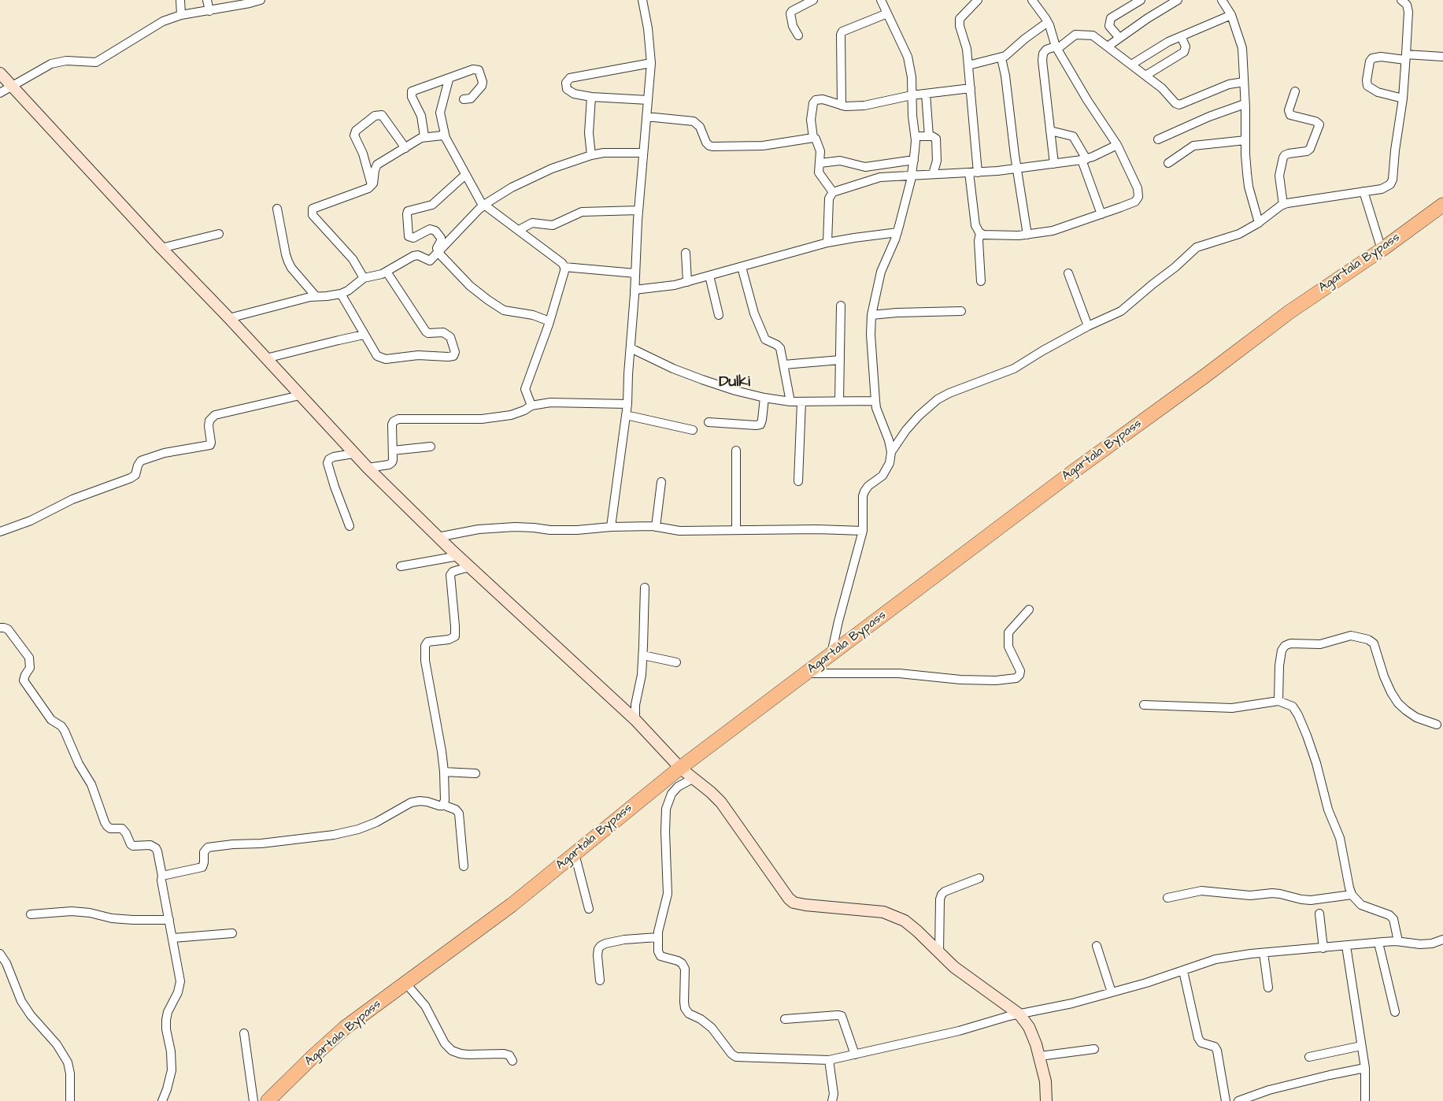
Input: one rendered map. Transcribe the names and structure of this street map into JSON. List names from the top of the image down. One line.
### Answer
{"streets":{"highway":["Agartala Bypass"]},"districts":["Dulki"]}
